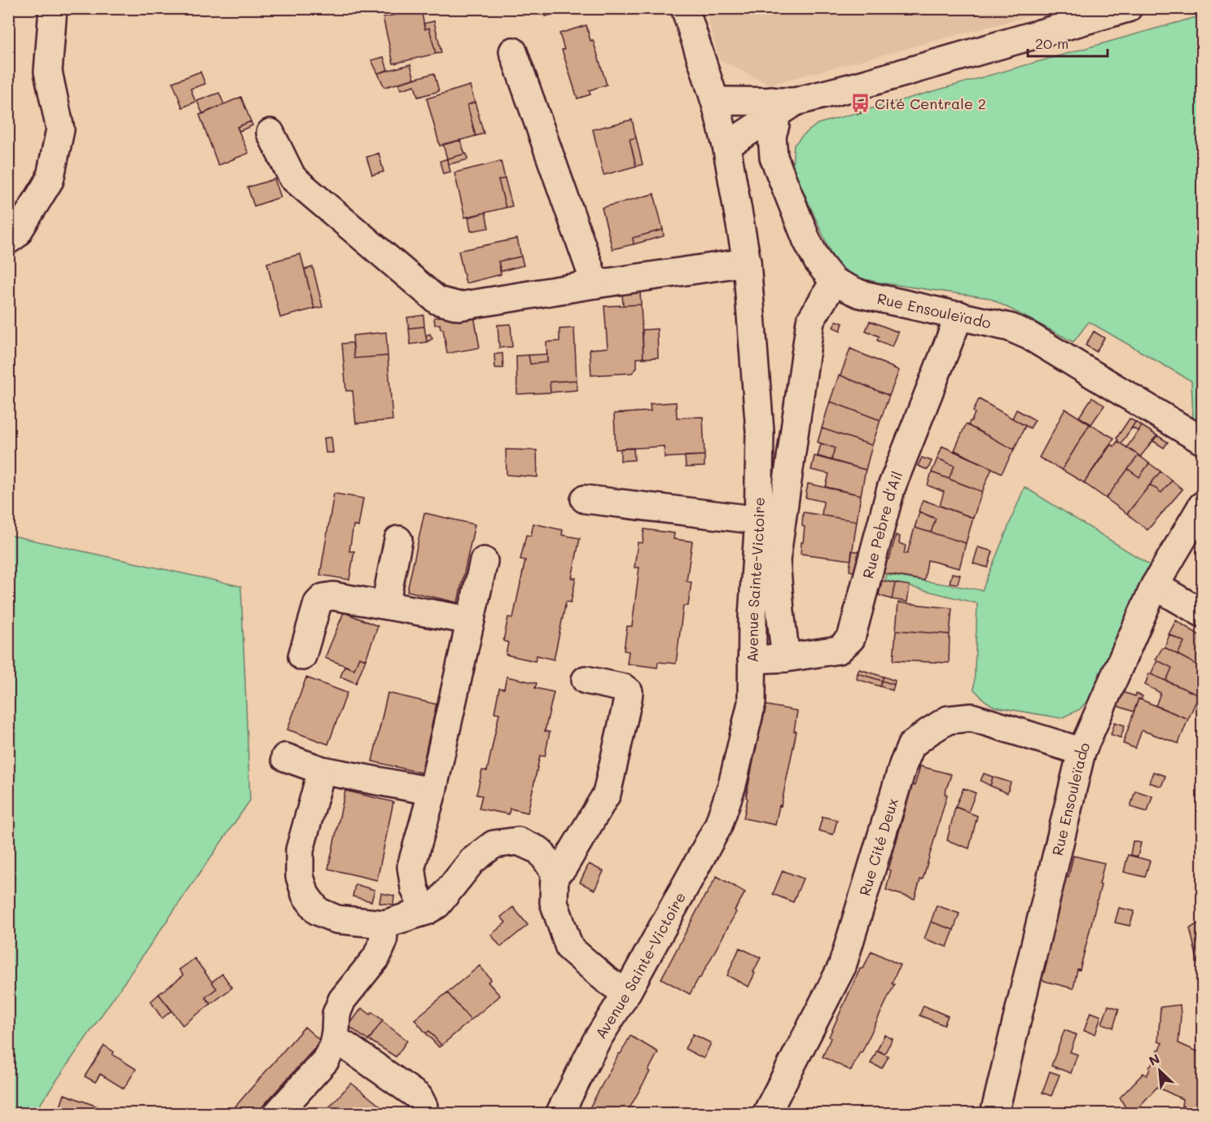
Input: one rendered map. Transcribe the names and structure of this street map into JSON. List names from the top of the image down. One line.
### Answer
{"streets":{"street":["Rue Ensouleïado","Rue Pebre d'Ail","Avenue Sainte-Victoire","Rue Cité Deux"]},"crossings":[["Rue Ensouleïado","Rue Pebre d'Ail"],["Rue Ensouleïado","Rue Cité Deux"],["Rue Pebre d'Ail","Avenue Sainte-Victoire"]],"places":{"bus stop":["Cité Centrale 2"]},"scale_bar":"20 m","north":"top left"}
